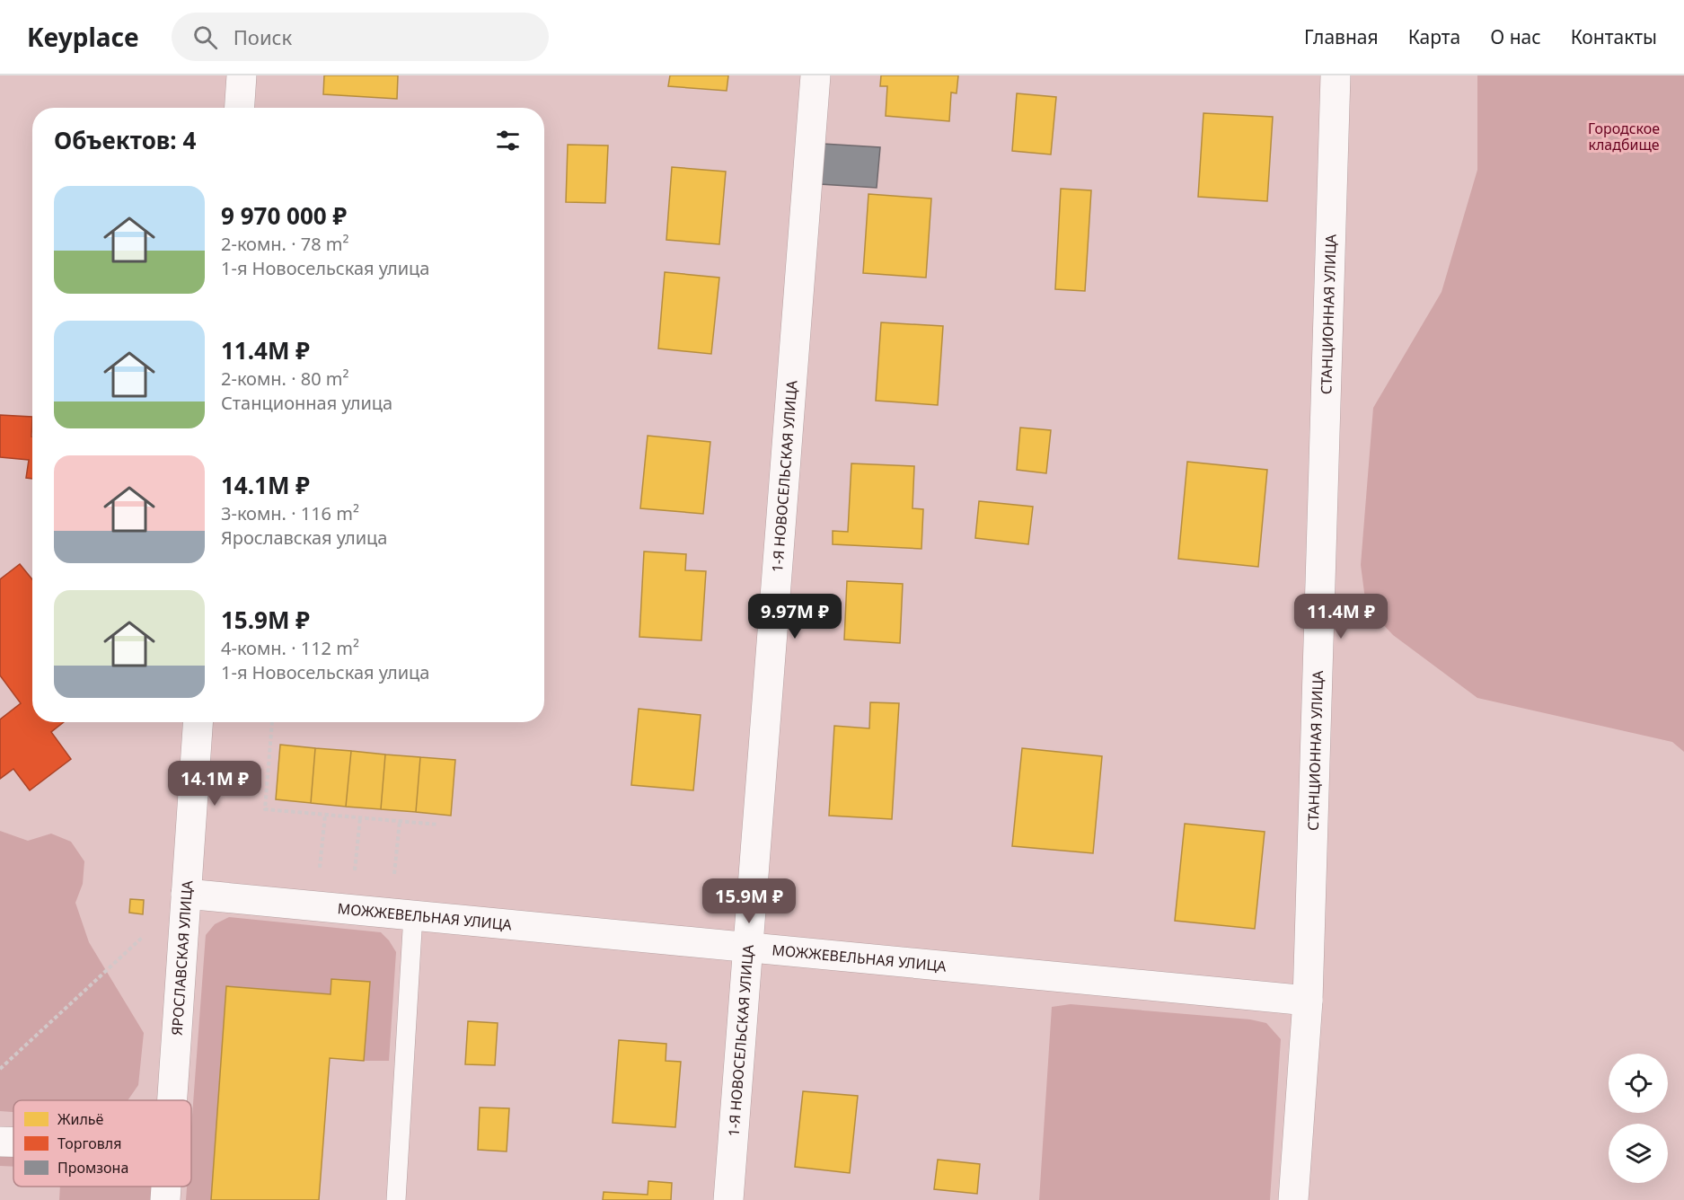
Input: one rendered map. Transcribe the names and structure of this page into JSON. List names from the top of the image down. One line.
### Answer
{"streets":{"street":["СТАНЦИОННАЯ УЛИЦА","1-Я НОВОСЕЛЬСКАЯ УЛИЦА","МОЖЖЕВЕЛЬНАЯ УЛИЦА","ЯРОСЛАВСКАЯ УЛИЦА"]},"crossings":[["СТАНЦИОННАЯ УЛИЦА","МОЖЖЕВЕЛЬНАЯ УЛИЦА"],["1-Я НОВОСЕЛЬСКАЯ УЛИЦА","МОЖЖЕВЕЛЬНАЯ УЛИЦА"],["МОЖЖЕВЕЛЬНАЯ УЛИЦА","ЯРОСЛАВСКАЯ УЛИЦА"]],"parks":["Городское кладбище"],"legend":["Жильё","Торговля","Промзона"],"page":{"header":"Keyplace","search":"Поиск","nav":["Главная","Карта","О нас","Контакты"],"heading":"Объектов: 4","list":[{"name":"9 970 000 ₽","note":"2-комн. · 78 m² · 1-я Новосельская улица"},{"name":"11.4M ₽","note":"2-комн. · 80 m² · Станционная улица"},{"name":"14.1M ₽","note":"3-комн. · 116 m² · Ярославская улица"},{"name":"15.9M ₽","note":"4-комн. · 112 m² · 1-я Новосельская улица"}],"price":["9.97M ₽","11.4M ₽","14.1M ₽","15.9M ₽"]}}
